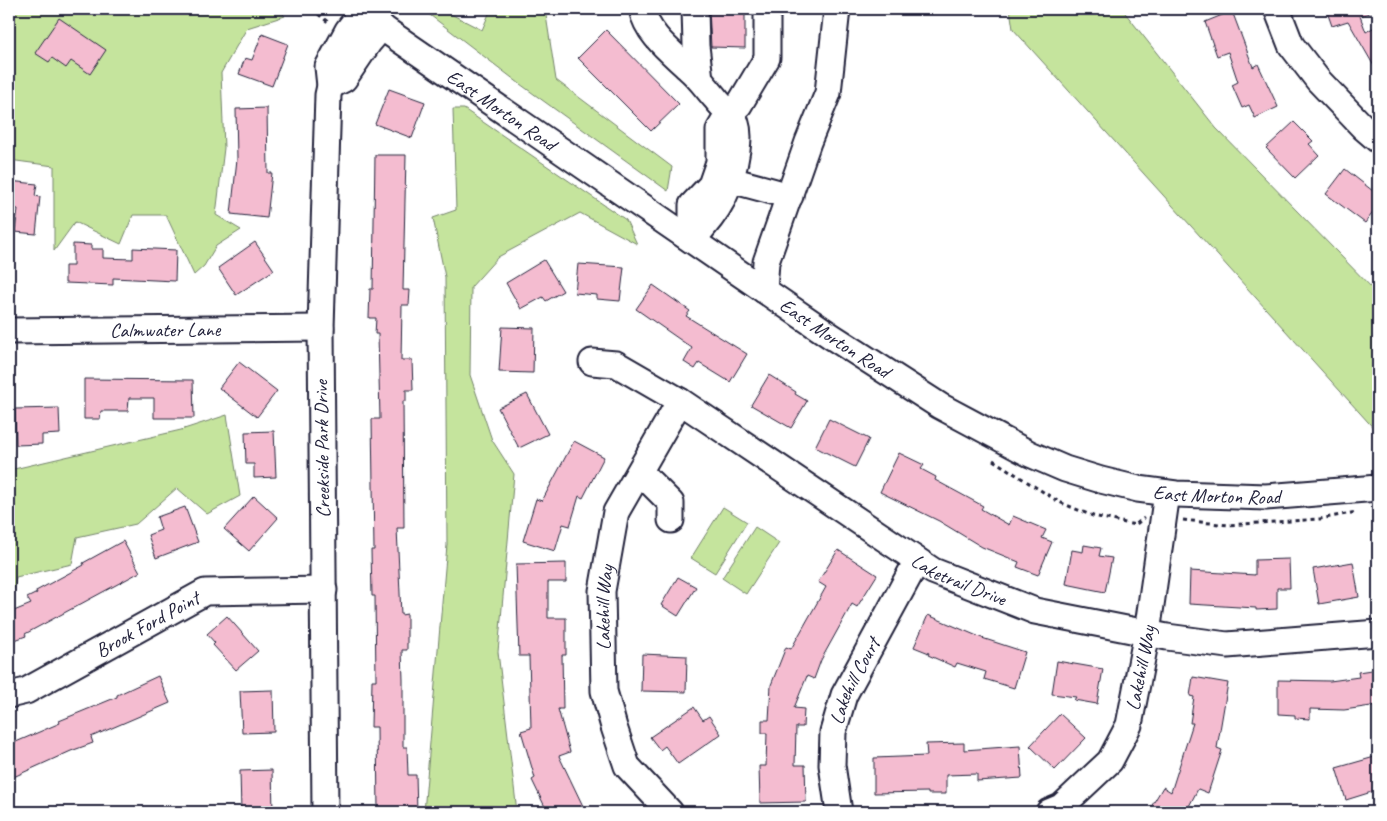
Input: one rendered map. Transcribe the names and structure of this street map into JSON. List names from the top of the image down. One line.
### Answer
{"streets":{"street":["East Morton Road","Calmwater Lane","Creekside Park Drive","Laketrail Drive","Lakehill Way","Brook Ford Point","Lakehill Court"]},"crossings":[["East Morton Road","Creekside Park Drive"],["East Morton Road","Lakehill Way"],["Calmwater Lane","Creekside Park Drive"],["Creekside Park Drive","Brook Ford Point"],["Laketrail Drive","Lakehill Way"],["Laketrail Drive","Lakehill Court"]]}
